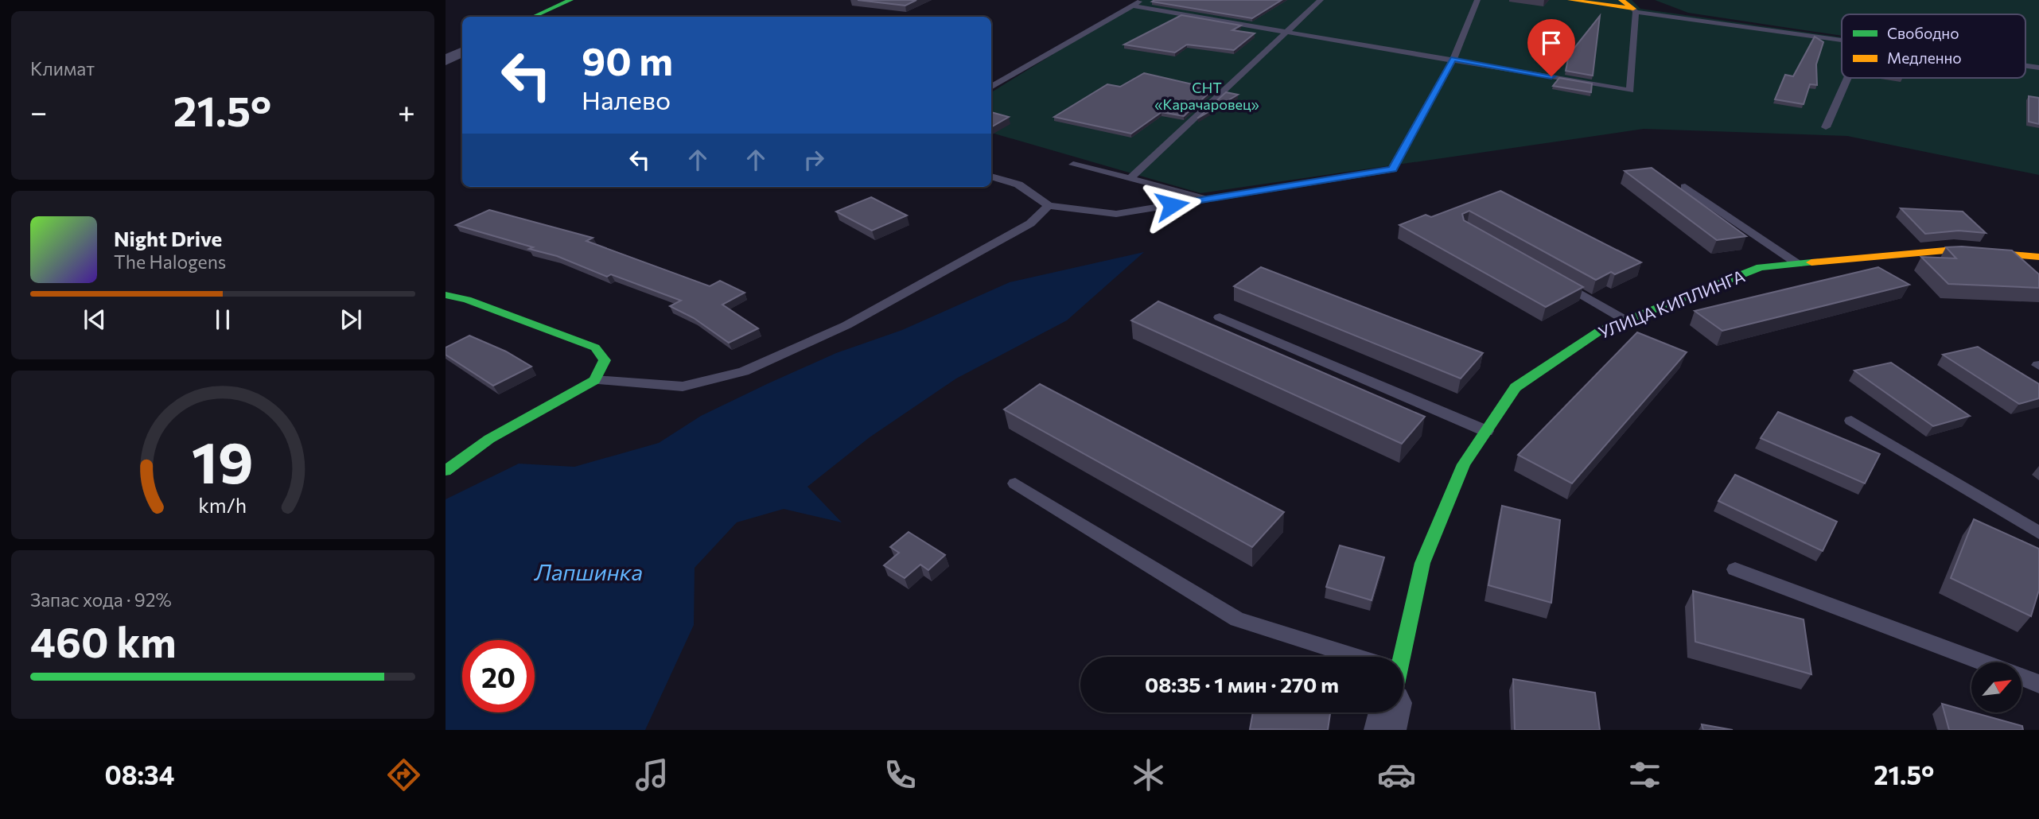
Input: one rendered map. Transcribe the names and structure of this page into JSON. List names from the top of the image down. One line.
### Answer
{"streets":{"street":["УЛИЦА КИПЛИНГА"]},"water":["Лапшинка"],"parks":["СНТ «Карачаровец»"],"legend":["Свободно","Медленно"],"north":"top right","page":{"tile":["Климат",["Запас хода · 92%","460 km"]],"turn":["90 m","Налево"],"heat":["−","21.5°","+"],"song":["Night Drive","The Halogens"],"limit":"20","trip":"08:35 · 1 мин · 270 m","tabs":["08:34","21.5°"],"gauge":["19","km/h"]}}
